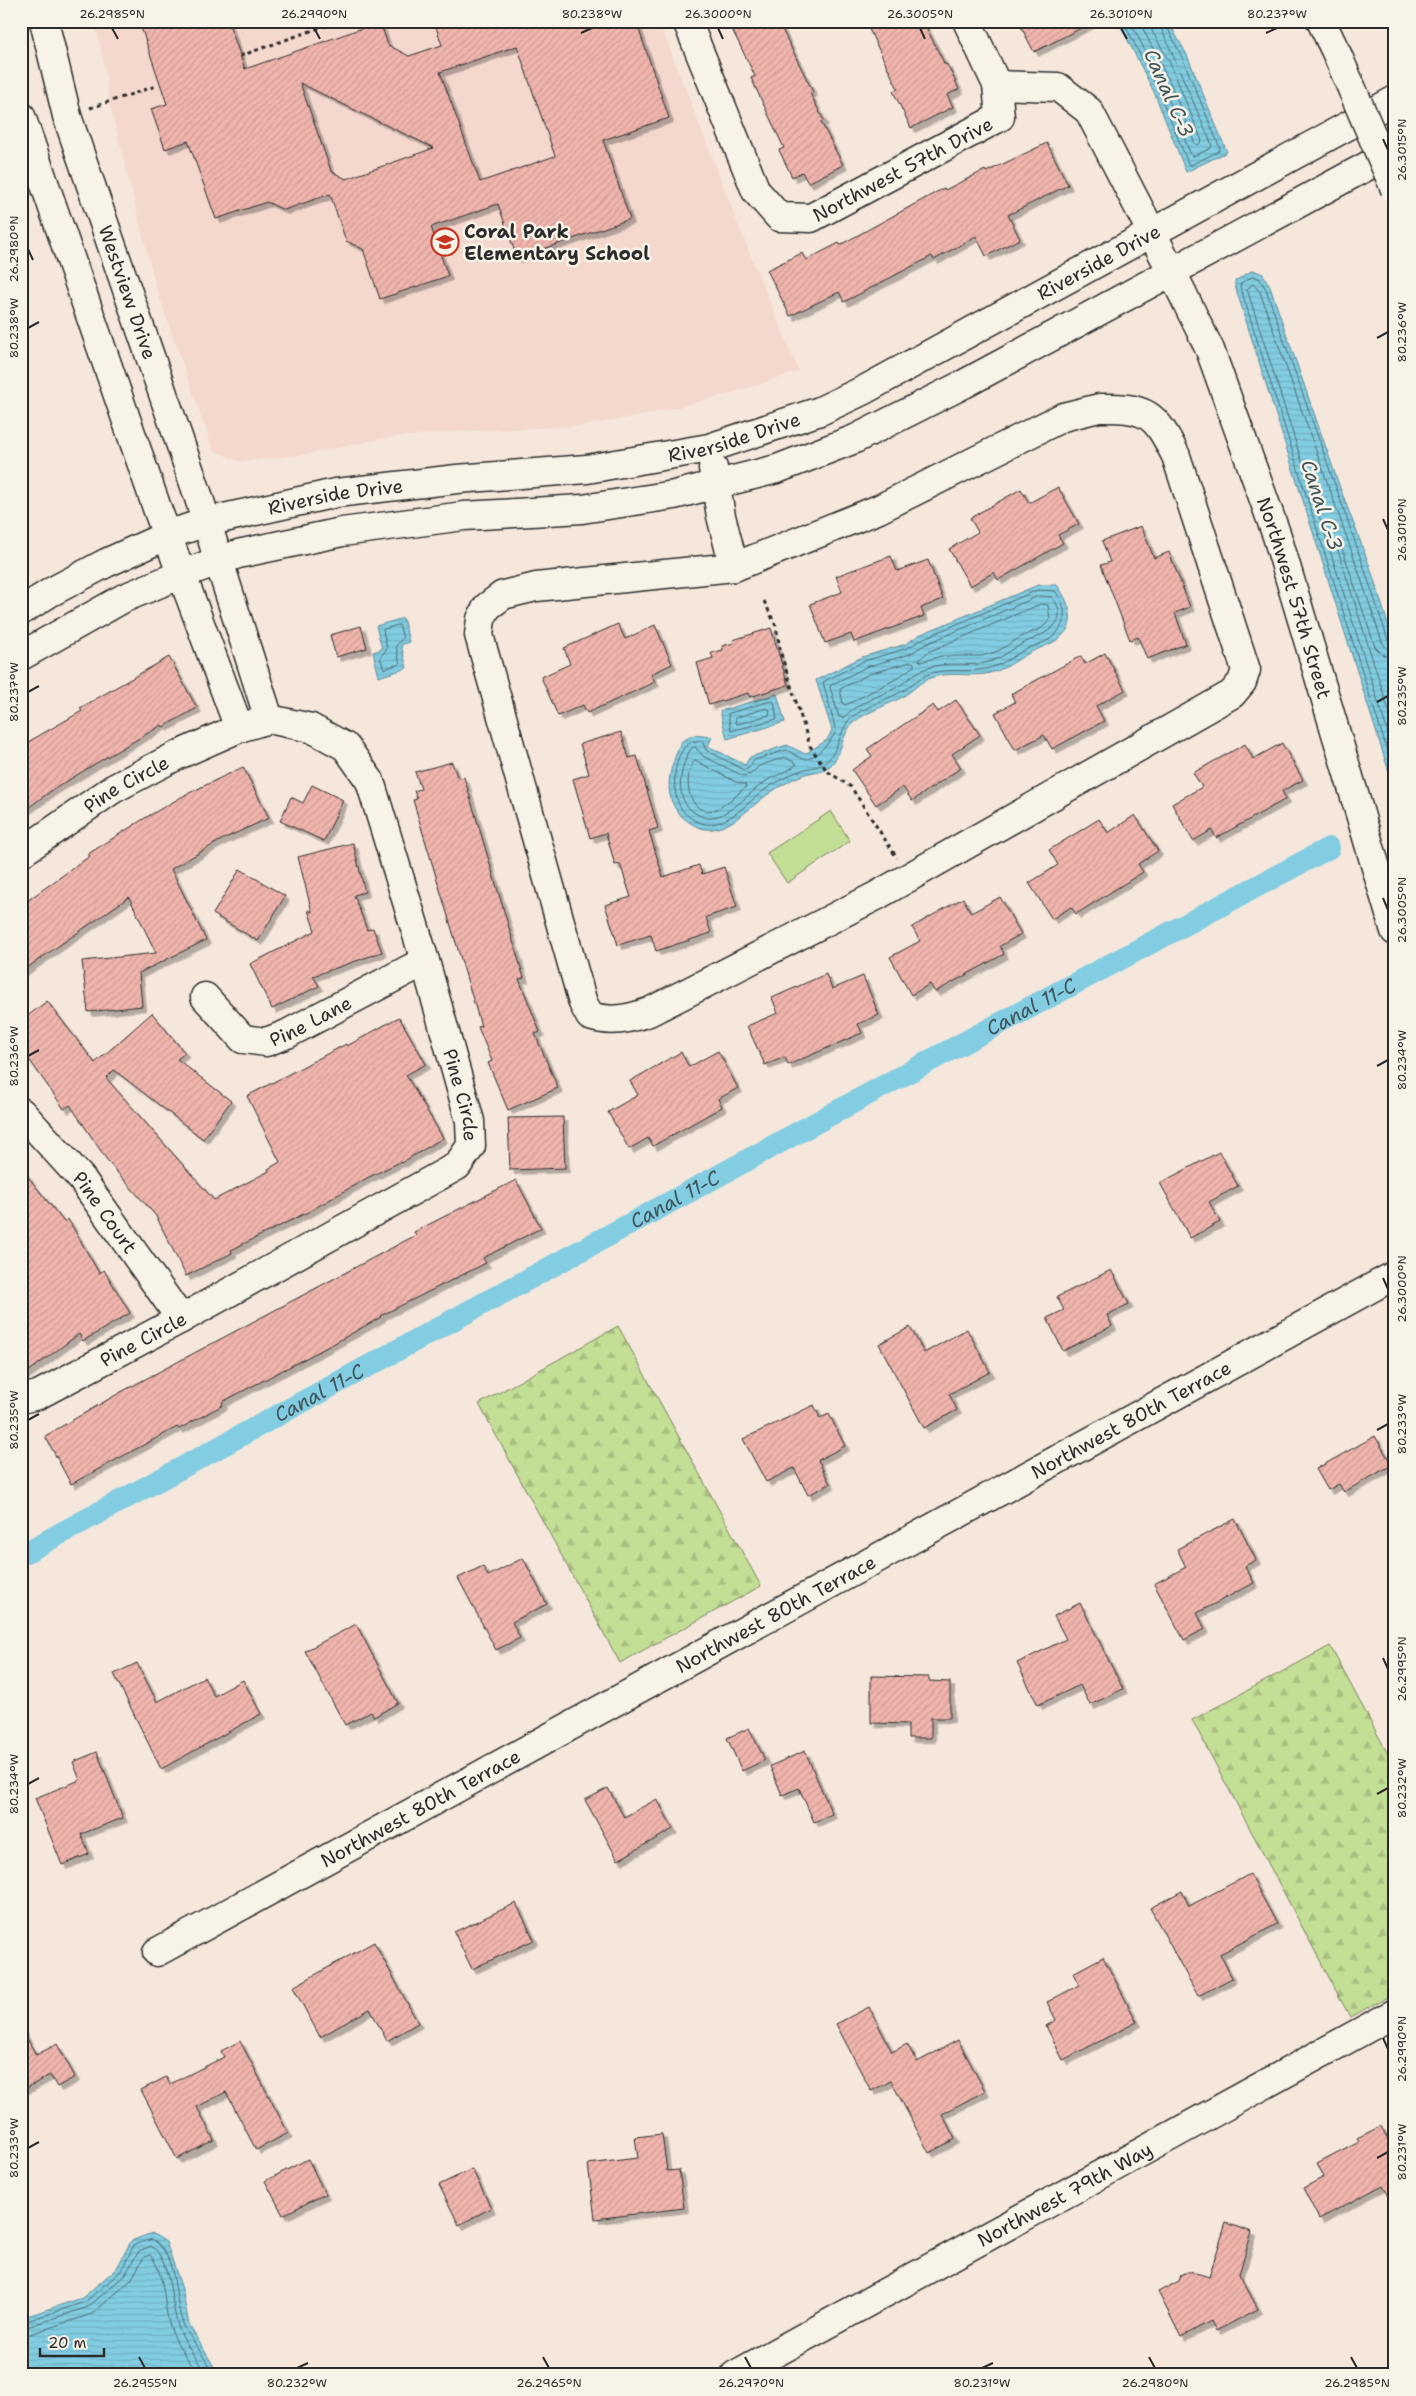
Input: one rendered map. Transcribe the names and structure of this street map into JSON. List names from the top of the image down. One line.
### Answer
{"streets":{"main road":["Northwest 57th Drive","Riverside Drive","Westview Drive","Northwest 57th Street","Pine Circle","Pine Lane","Pine Court","Northwest 80th Terrace","Northwest 79th Way"]},"crossings":[["Riverside Drive","Westview Drive"],["Riverside Drive","Northwest 57th Street"],["Pine Circle","Pine Lane"],["Pine Circle","Pine Court"]],"water":["Canal C-3","Canal 11-C"],"places":{"school or university":["Coral Park Elementary School"]},"scale_bar":"20 m","coordinates":["26.2985°N","26.2990°N","80.238°W","26.3000°N","26.3005°N","26.3010°N","80.237°W","26.3015°N","26.2980°N","80.236°W","80.235°W","80.234°W","80.233°W","26.2995°N","80.232°W","80.231°W","26.2955°N","26.2965°N","26.2970°N"]}
